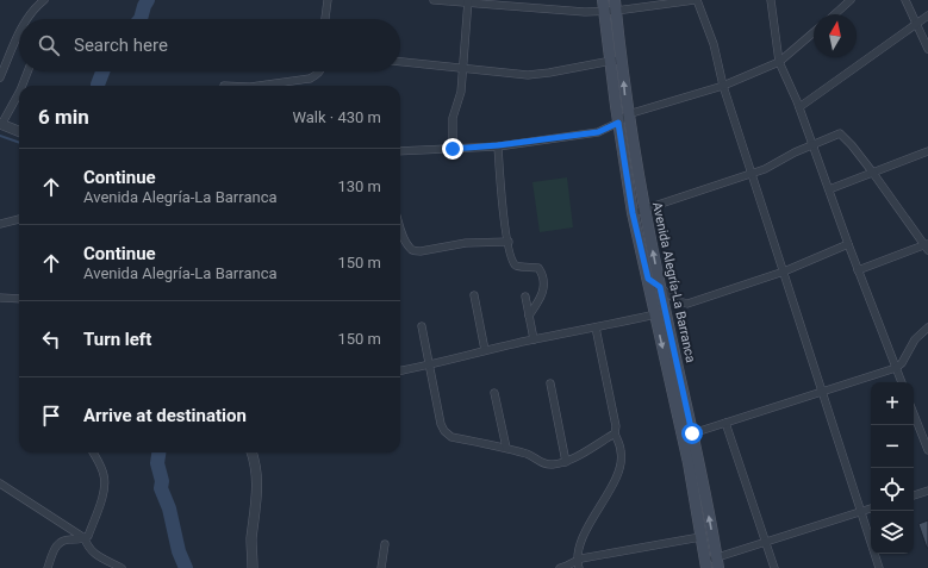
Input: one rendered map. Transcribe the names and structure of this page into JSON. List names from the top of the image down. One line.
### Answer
{"streets":{"main road":["Avenida Alegría-La Barranca"]},"north":"top","page":{"search":"Search here","heading":["6 min","Walk · 430 m"],"list":[["Continue","Avenida Alegría-La Barranca","130 m"],["Continue","Avenida Alegría-La Barranca","150 m"],["Turn left","150 m"],"Arrive at destination"],"map_buttons":["+","−"]}}
